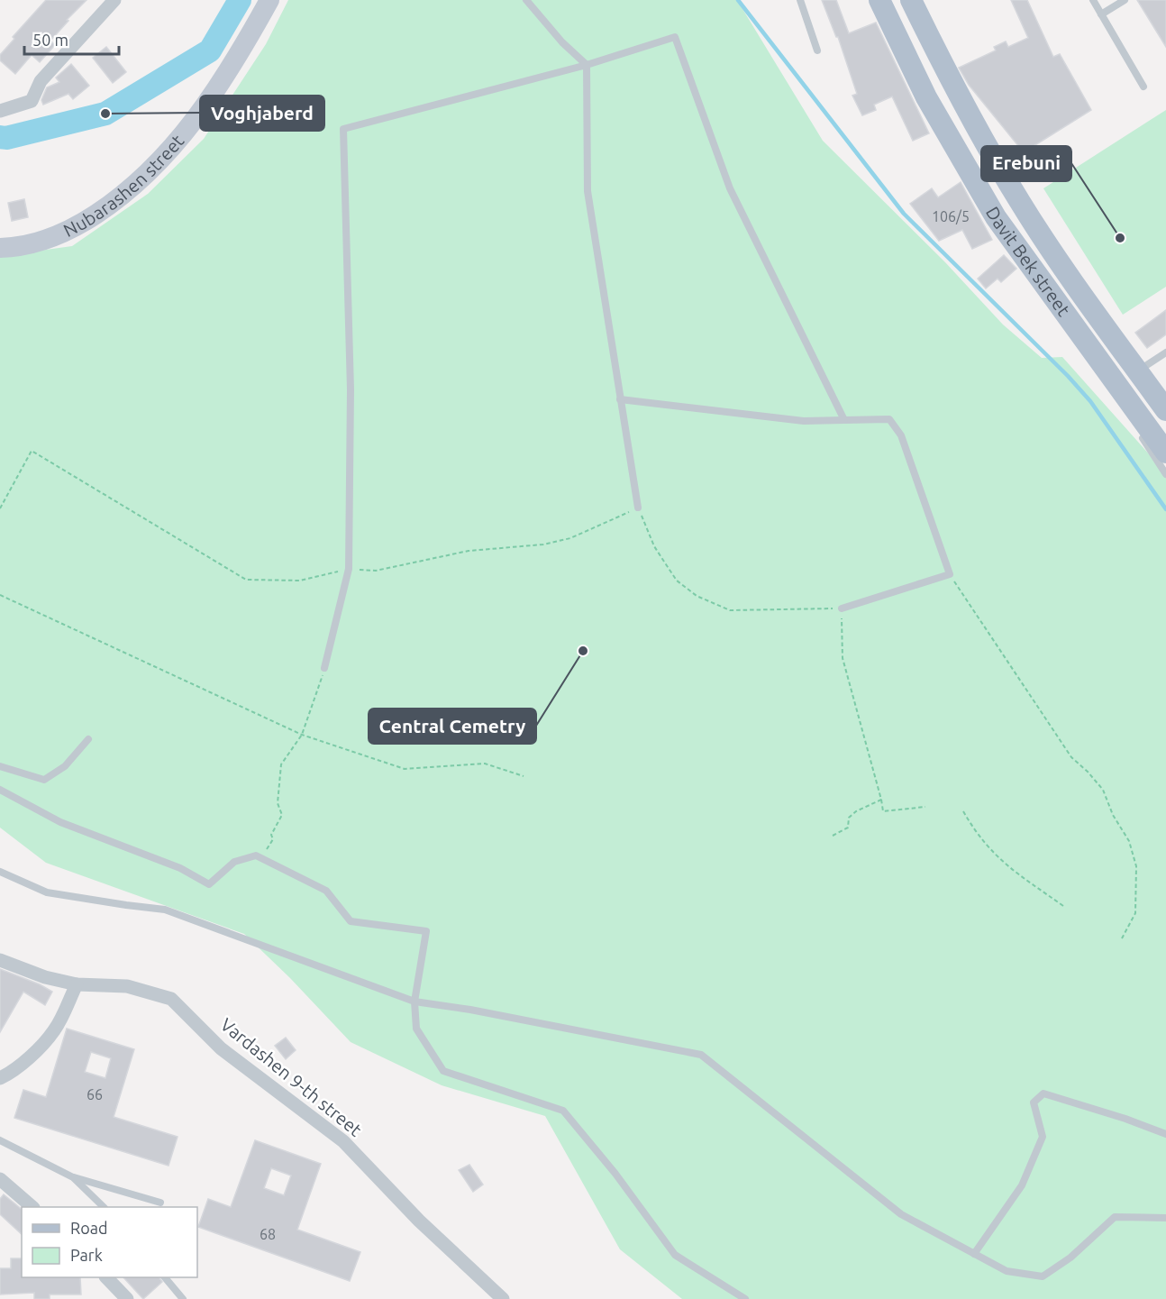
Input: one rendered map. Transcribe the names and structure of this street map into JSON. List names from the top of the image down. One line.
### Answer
{"streets":{"main road":["Nubarashen street","Davit Bek street"],"street":["Vardashen 9-th street"]},"places":["Voghjaberd","Erebuni","Central Cemetry"],"house_numbers":["106/5","66","68"],"legend":["Road","Park"],"scale_bar":"50 m"}
